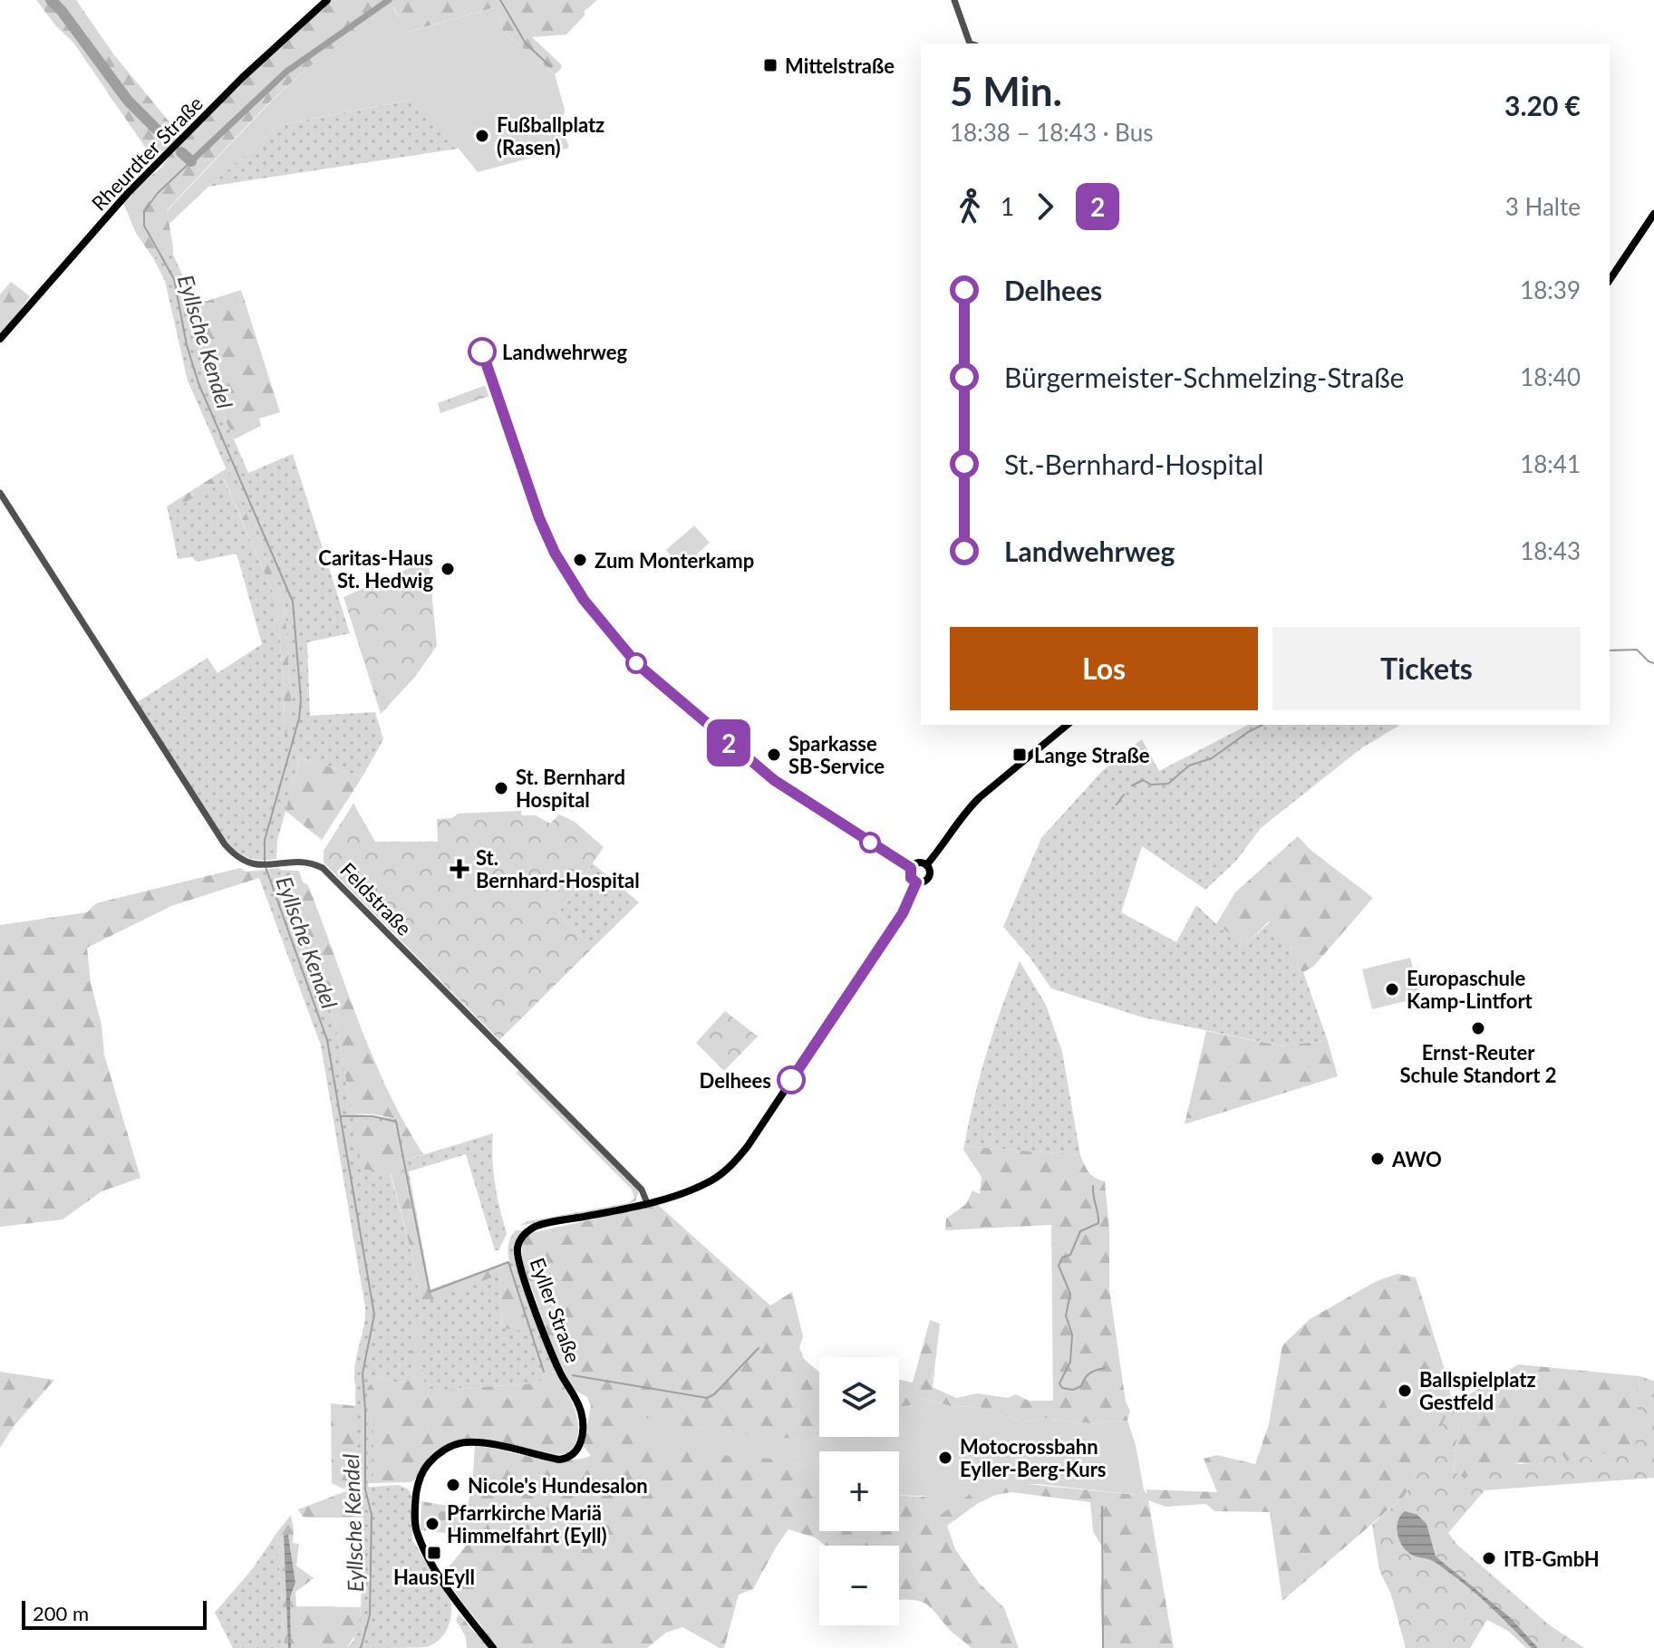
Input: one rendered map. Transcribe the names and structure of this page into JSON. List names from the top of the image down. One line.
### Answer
{"streets":{"main road":["Rheurdter Straße","Eyller Straße"],"street":["Feldstraße"]},"crossings":[["Feldstraße","Eyller Straße"]],"water":["Eyllsche Kendel"],"places":{"transit":["Mittelstraße","Lange Straße","Haus Eyll"],"other":["Fußballplatz (Rasen)","Landwehrweg","Zum Monterkamp","Caritas-Haus St. Hedwig","Sparkasse SB-Service","St. Bernhard Hospital","Europaschule Kamp-Lintfort","Ernst-Reuter Schule Standort 2","Delhees","AWO","Ballspielplatz Gestfeld","Motocrossbahn Eyller-Berg-Kurs","Nicole's Hundesalon","Pfarrkirche Mariä Himmelfahrt (Eyll)","ITB-GmbH"],"health":["St. Bernhard-Hospital"]},"lines":["bus line 2"],"scale_bar":"200 m","page":{"on_map":"2","heading":["5 Min.","18:38 – 18:43 · Bus","3.20 €"],"legs":["1","2","3 Halte"],"list":[{"name":"Delhees","value":"18:39"},{"name":"Bürgermeister-Schmelzing-Straße","value":"18:40"},{"name":"St.-Bernhard-Hospital","value":"18:41"},{"name":"Landwehrweg","value":"18:43"}],"buttons":["Los","Tickets"],"map_buttons":["+","−"],"scale":"200 m"}}
